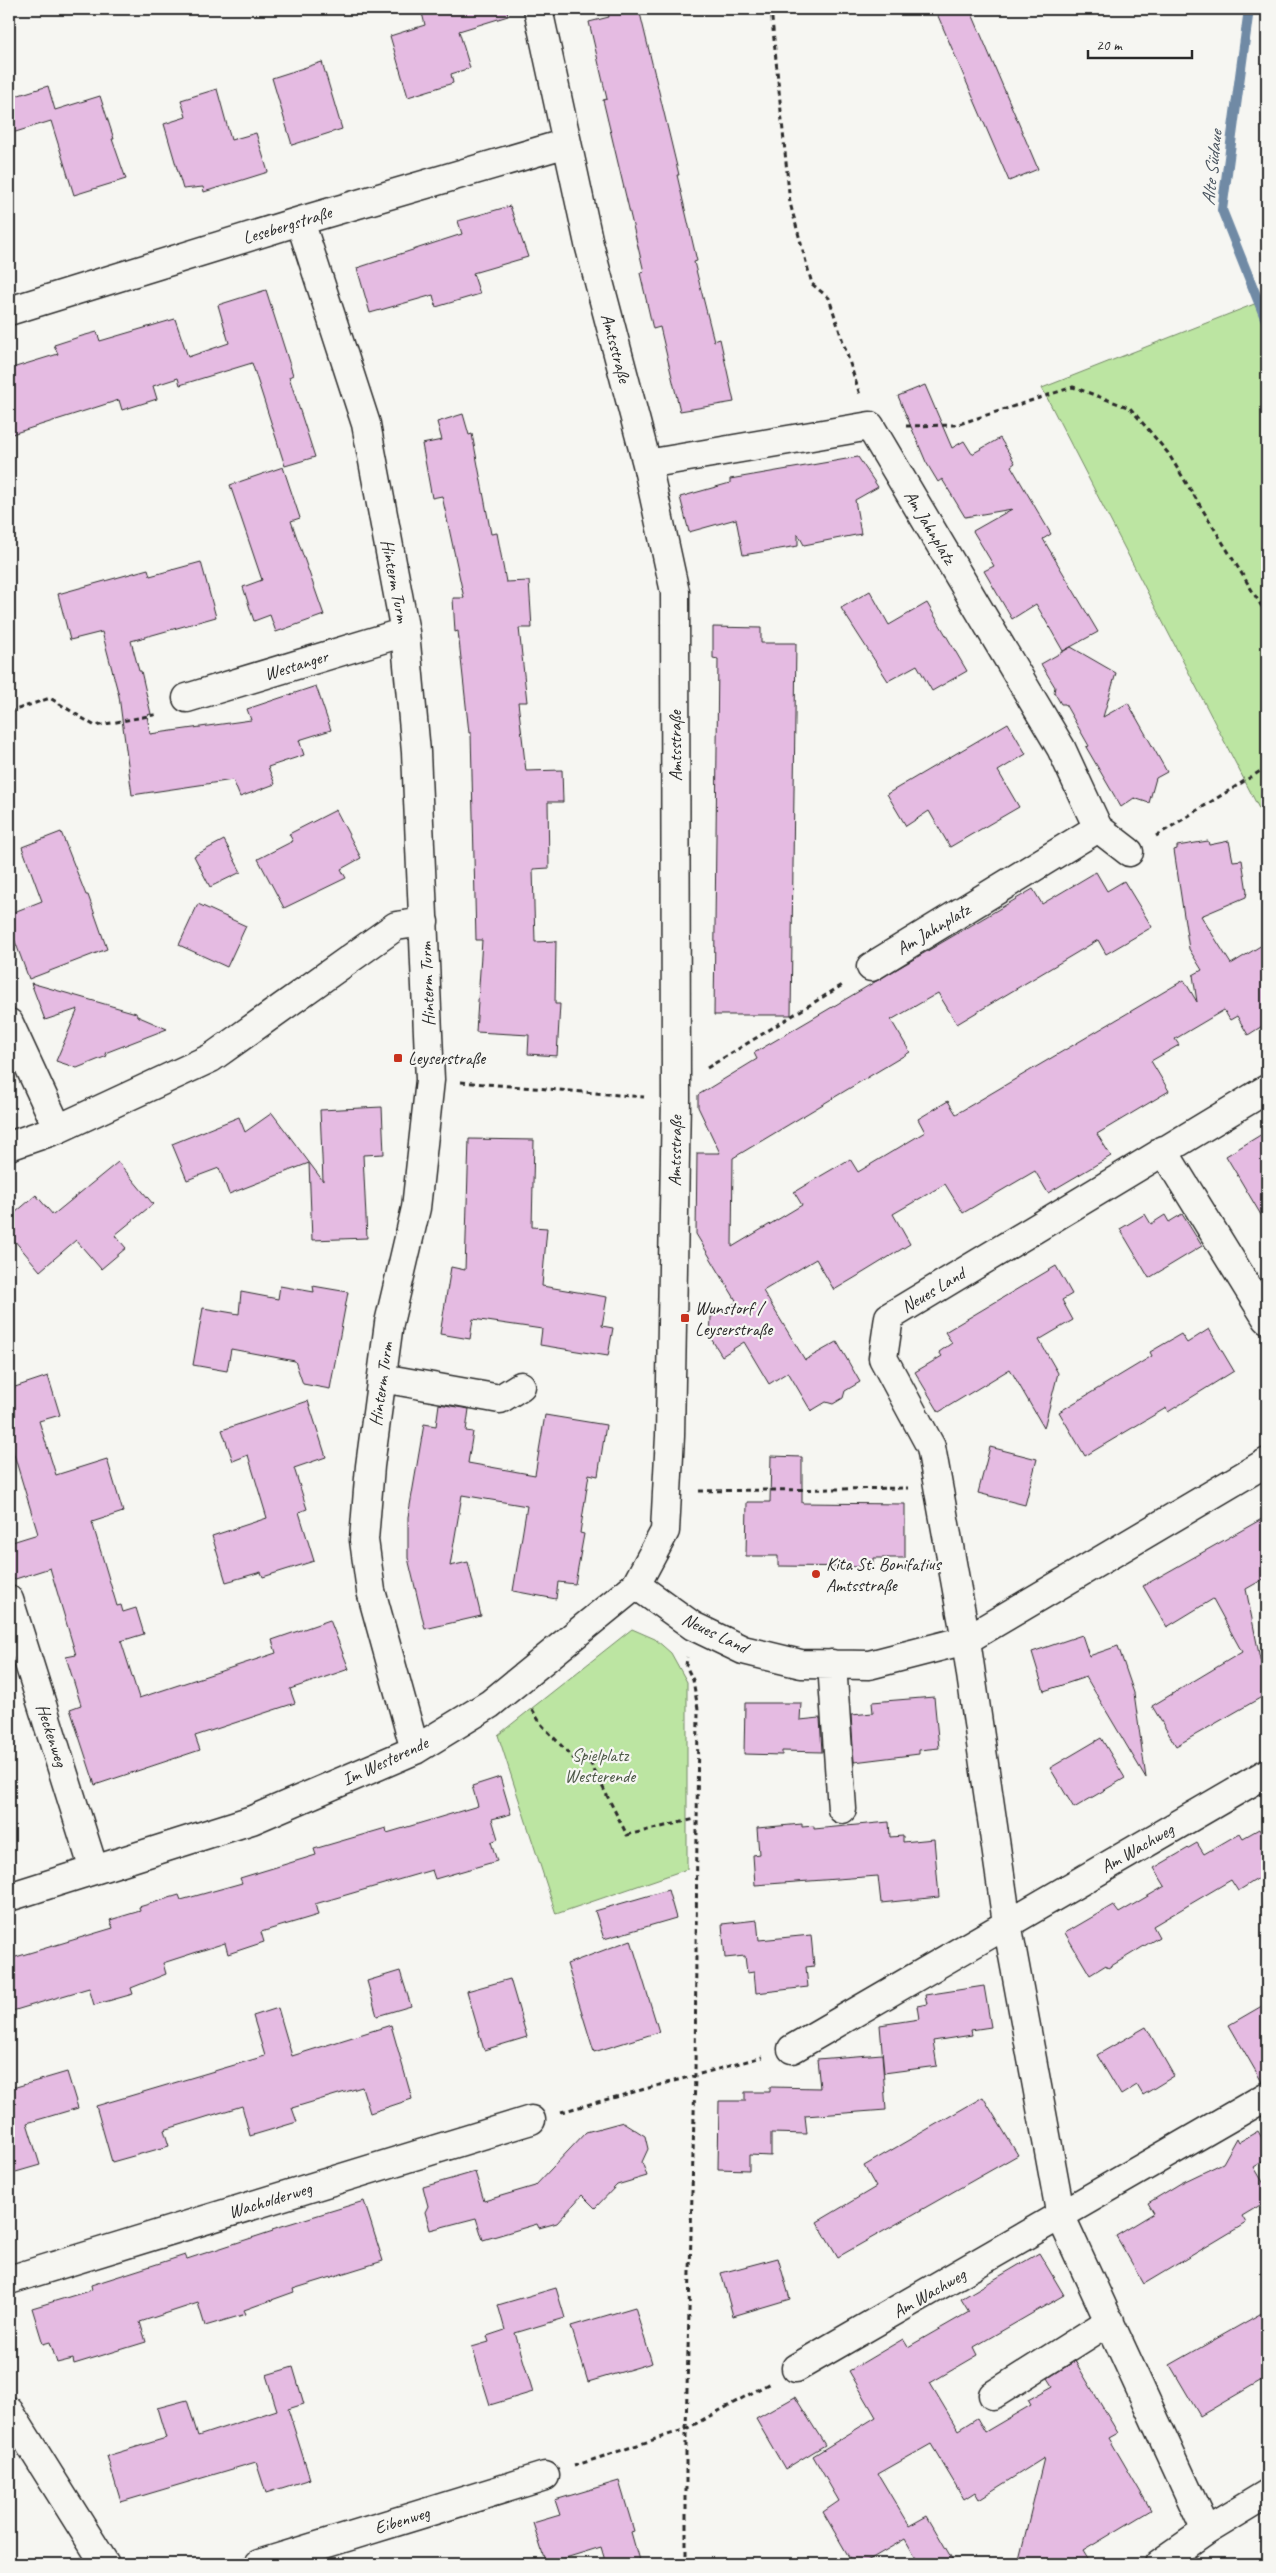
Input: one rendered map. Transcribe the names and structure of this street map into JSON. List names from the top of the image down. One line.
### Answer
{"streets":{"street":["Lesebergstraße","Amtsstraße","Am Jahnplatz","Hinterm Turm","Westanger","Neues Land","Heckenweg","Im Westerende","Am Wachweg","Wacholderweg","Eibenweg"]},"crossings":[["Lesebergstraße","Amtsstraße"],["Lesebergstraße","Hinterm Turm"],["Amtsstraße","Im Westerende"],["Hinterm Turm","Westanger"],["Hinterm Turm","Im Westerende"],["Neues Land","Im Westerende"],["Heckenweg","Im Westerende"]],"water":["Alte Südaue"],"parks":["Spielplatz Westerende"],"places":{"transit":["Leyserstraße","Wunstorf / Leyserstraße"],"other":["Kita St. Bonifatius Amtsstraße"]},"scale_bar":"20 m"}
